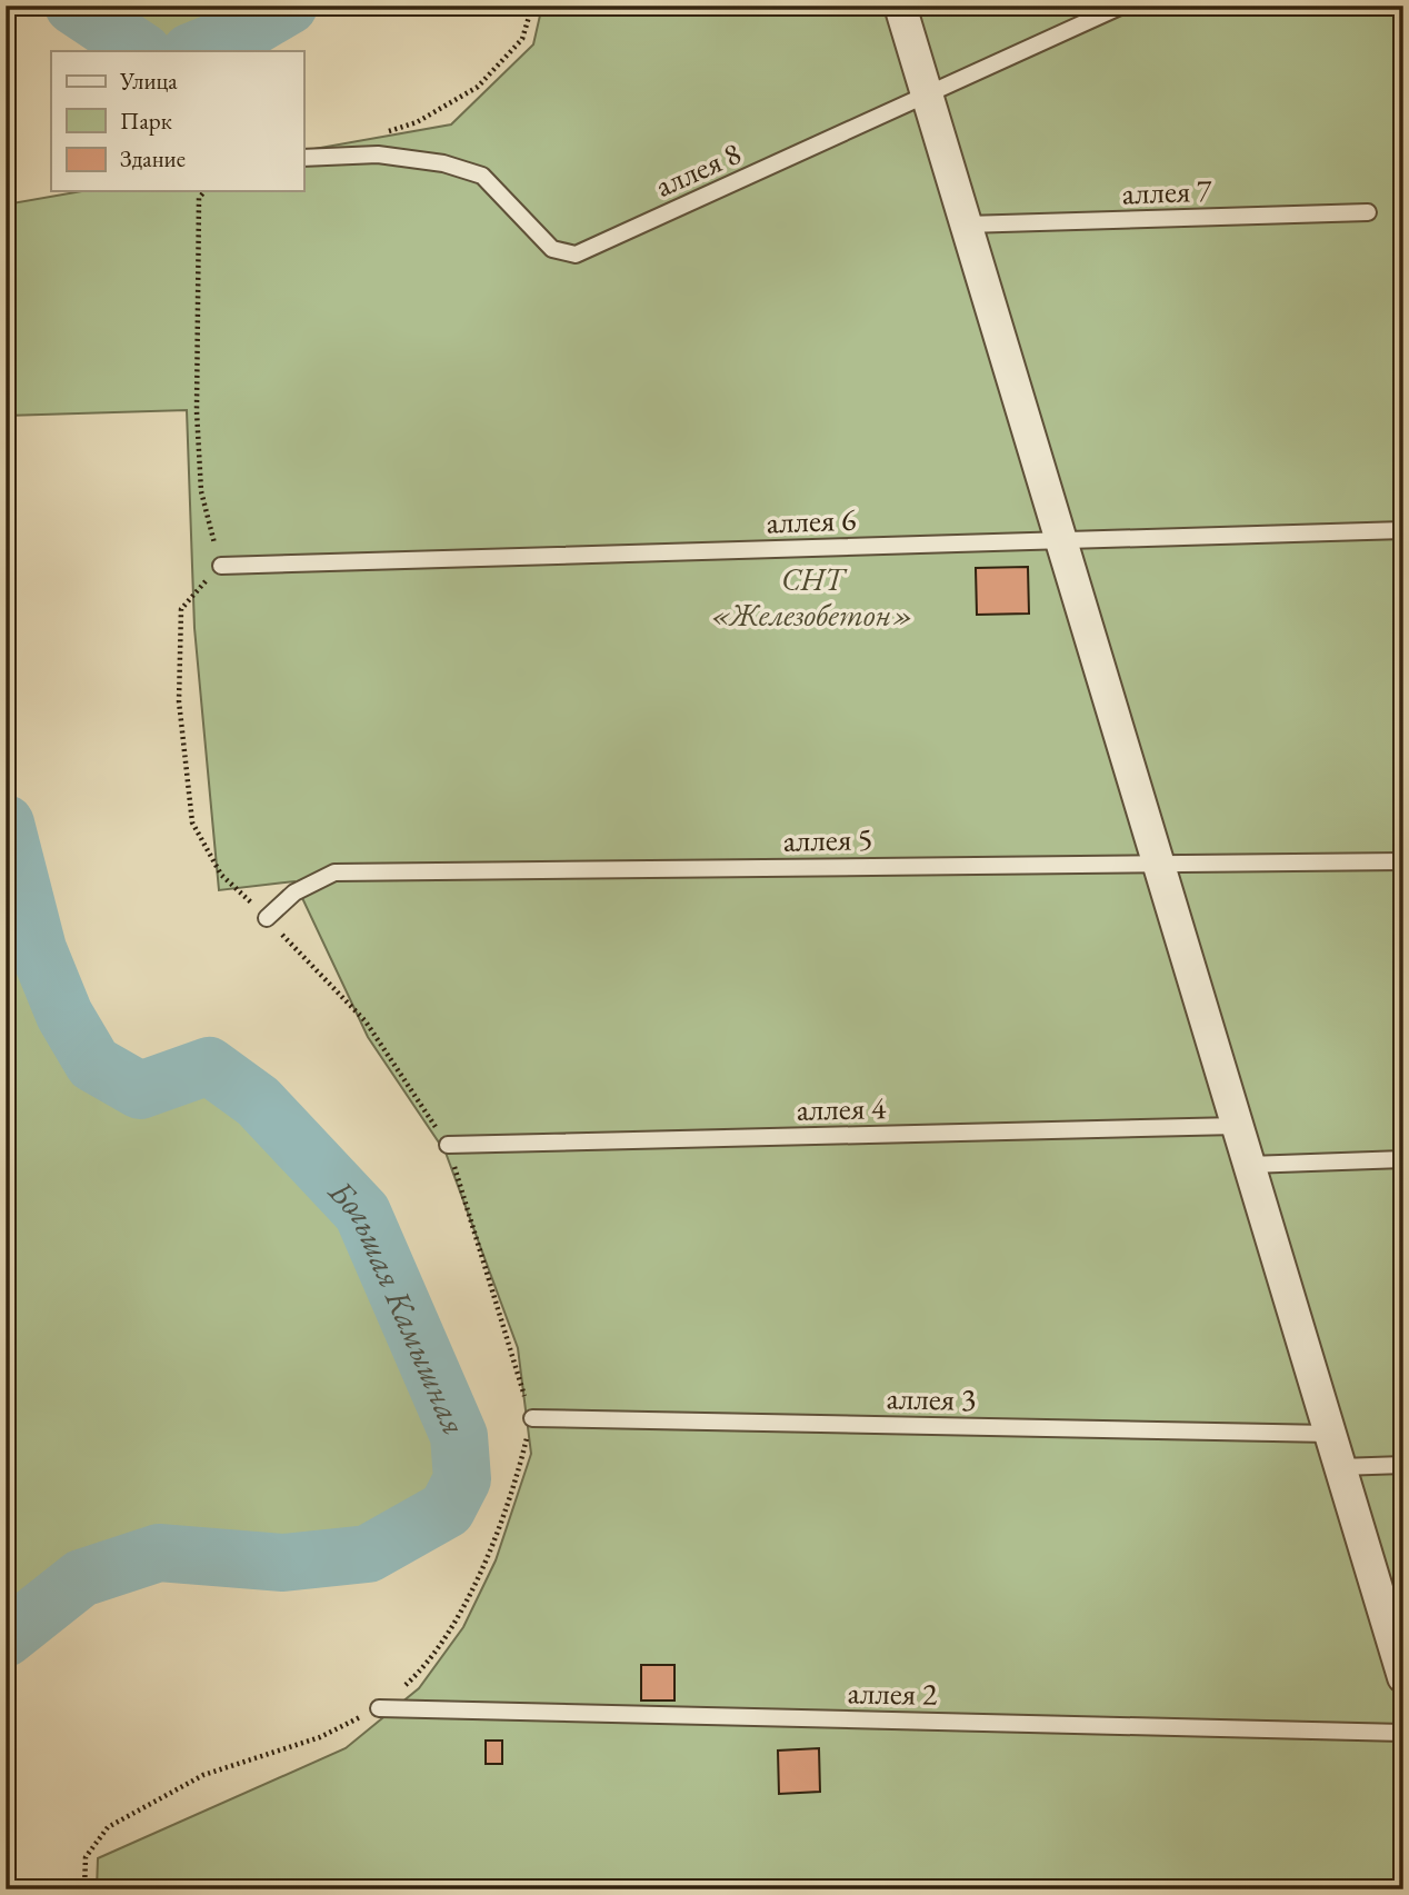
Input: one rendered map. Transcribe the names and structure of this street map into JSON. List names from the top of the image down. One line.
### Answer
{"streets":{"lane":["аллея 8","аллея 7","аллея 6","аллея 5","аллея 4","аллея 3","аллея 2"]},"water":["Большая Камышная"],"parks":["СНТ «Железобетон»"],"legend":["Улица","Парк","Здание"]}
